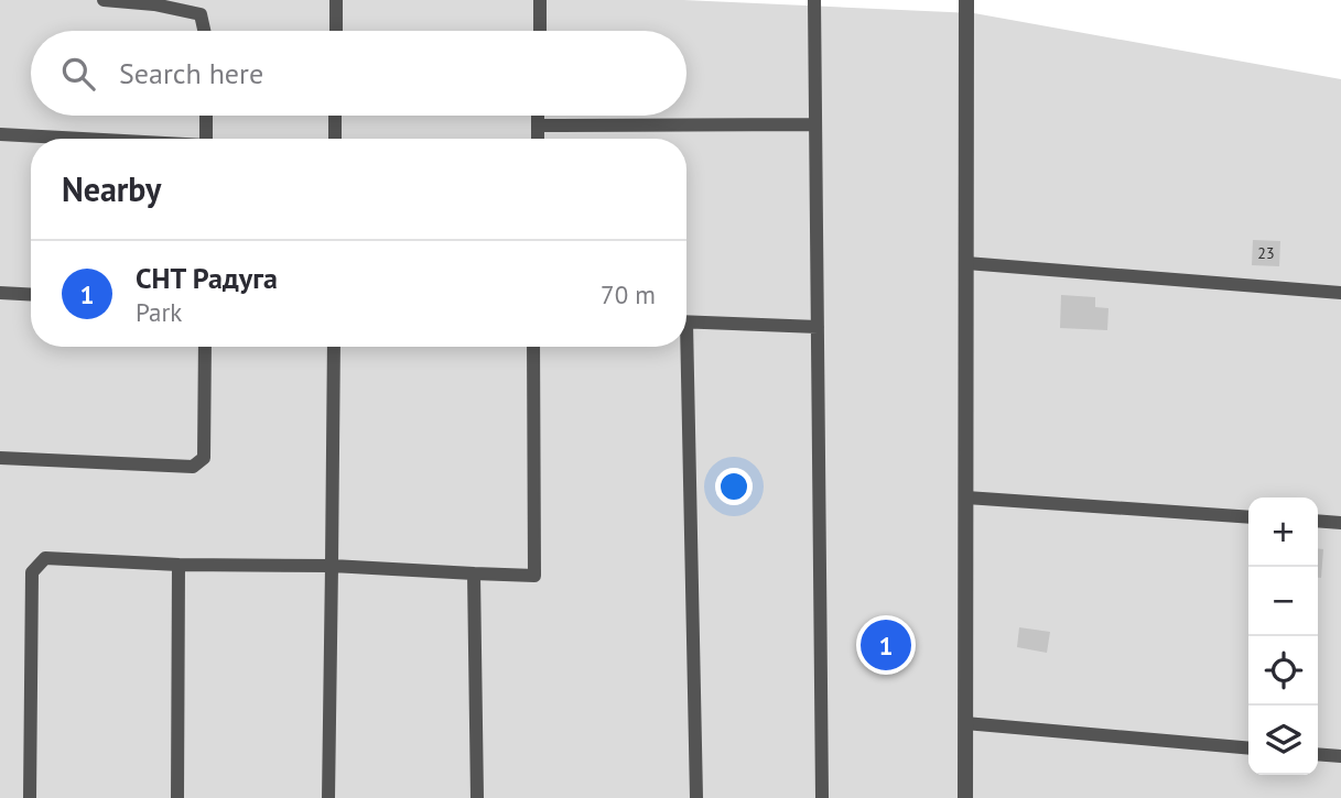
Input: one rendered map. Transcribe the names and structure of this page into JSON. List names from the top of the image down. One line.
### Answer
{"house_numbers":["23"],"page":{"search":"Search here","heading":"Nearby","list":[{"mark":"1","name":"СНТ Радуга","note":"Park","value":"70 m"}],"map_buttons":["+","−"],"pins":"1"}}
